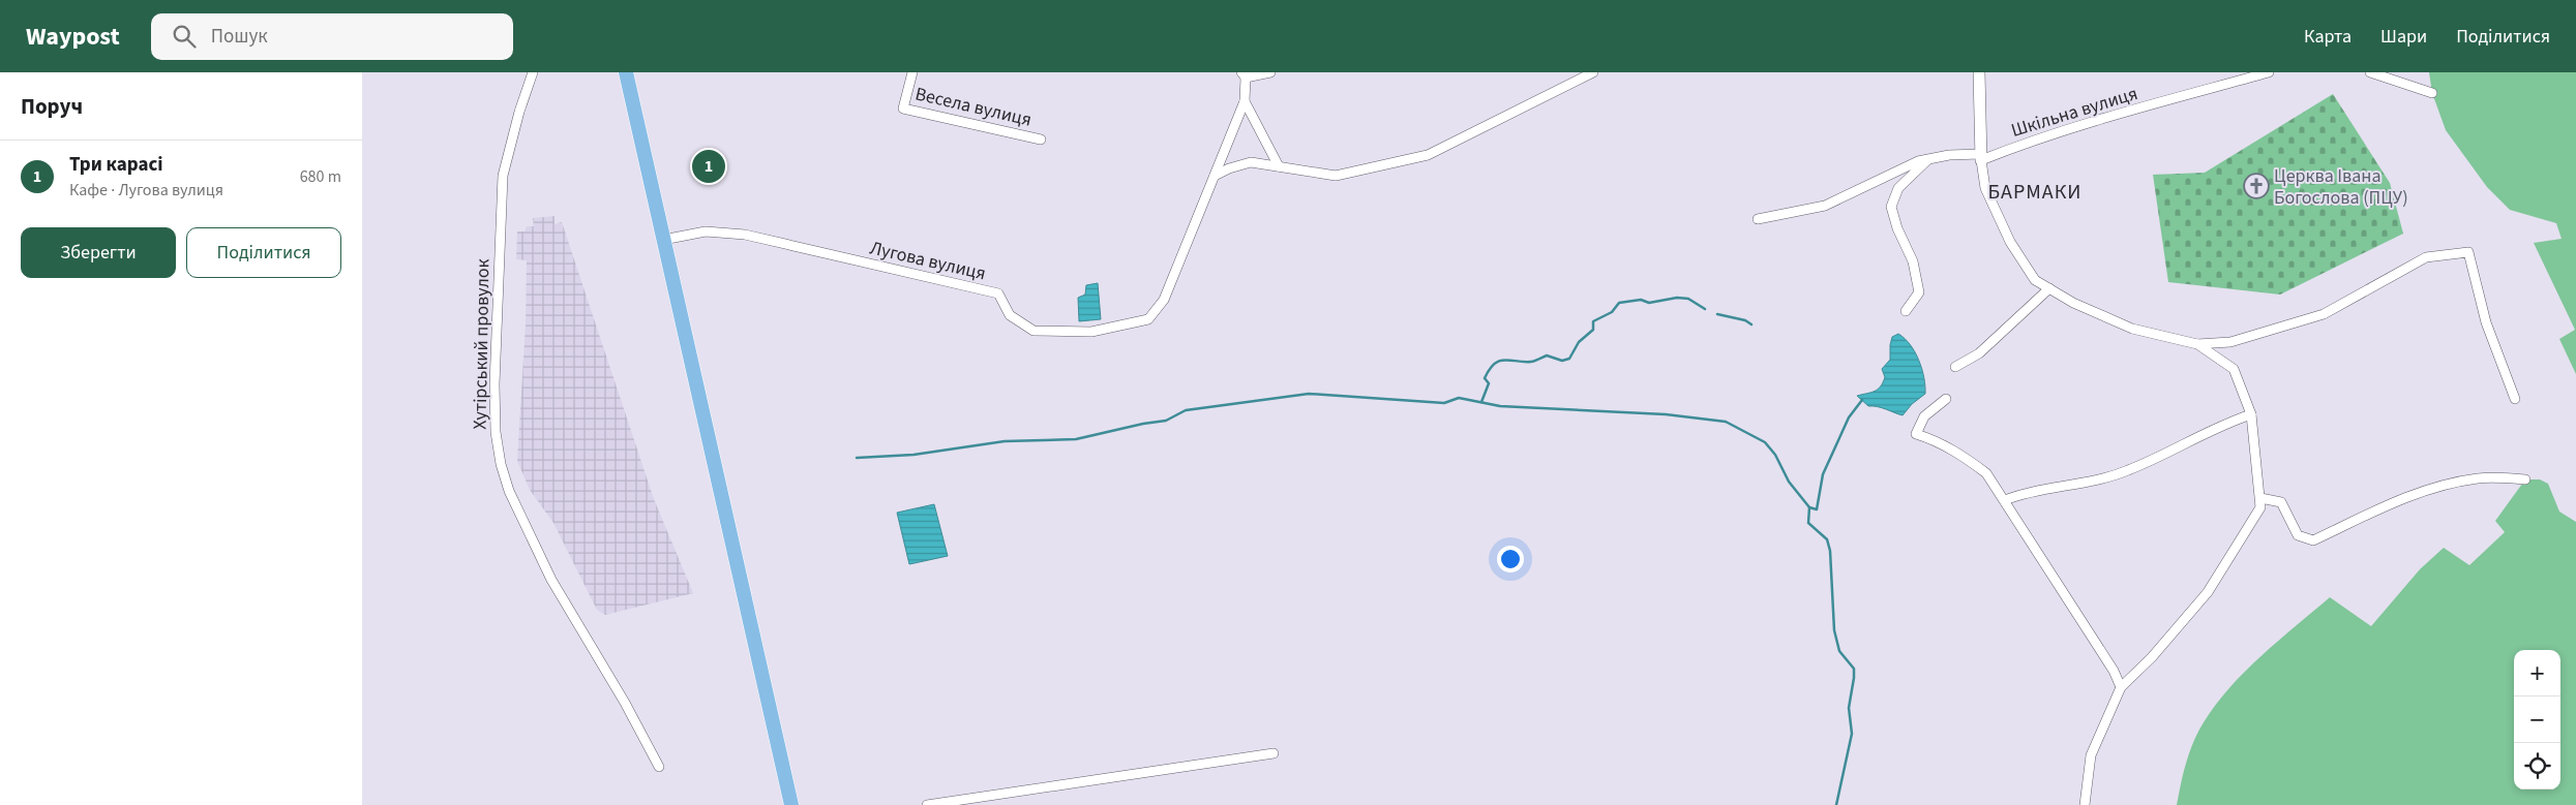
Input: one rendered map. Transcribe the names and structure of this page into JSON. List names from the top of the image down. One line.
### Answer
{"streets":{"street":["Весела вулиця","Шкільна вулиця","Лугова вулиця","Хутірський провулок"]},"districts":["БАРМАКИ"],"places":{"church":["Церква Івана Богослова (ПЦУ)"]},"page":{"header":"Waypost","search":"Пошук","nav":["Карта","Шари","Поділитися"],"heading":"Поруч","list":[{"mark":"1","name":"Три карасі","note":"Кафе · Лугова вулиця","value":"680 m"}],"pins":"1","buttons":["Зберегти","Поділитися"],"map_buttons":["+","−"]}}
